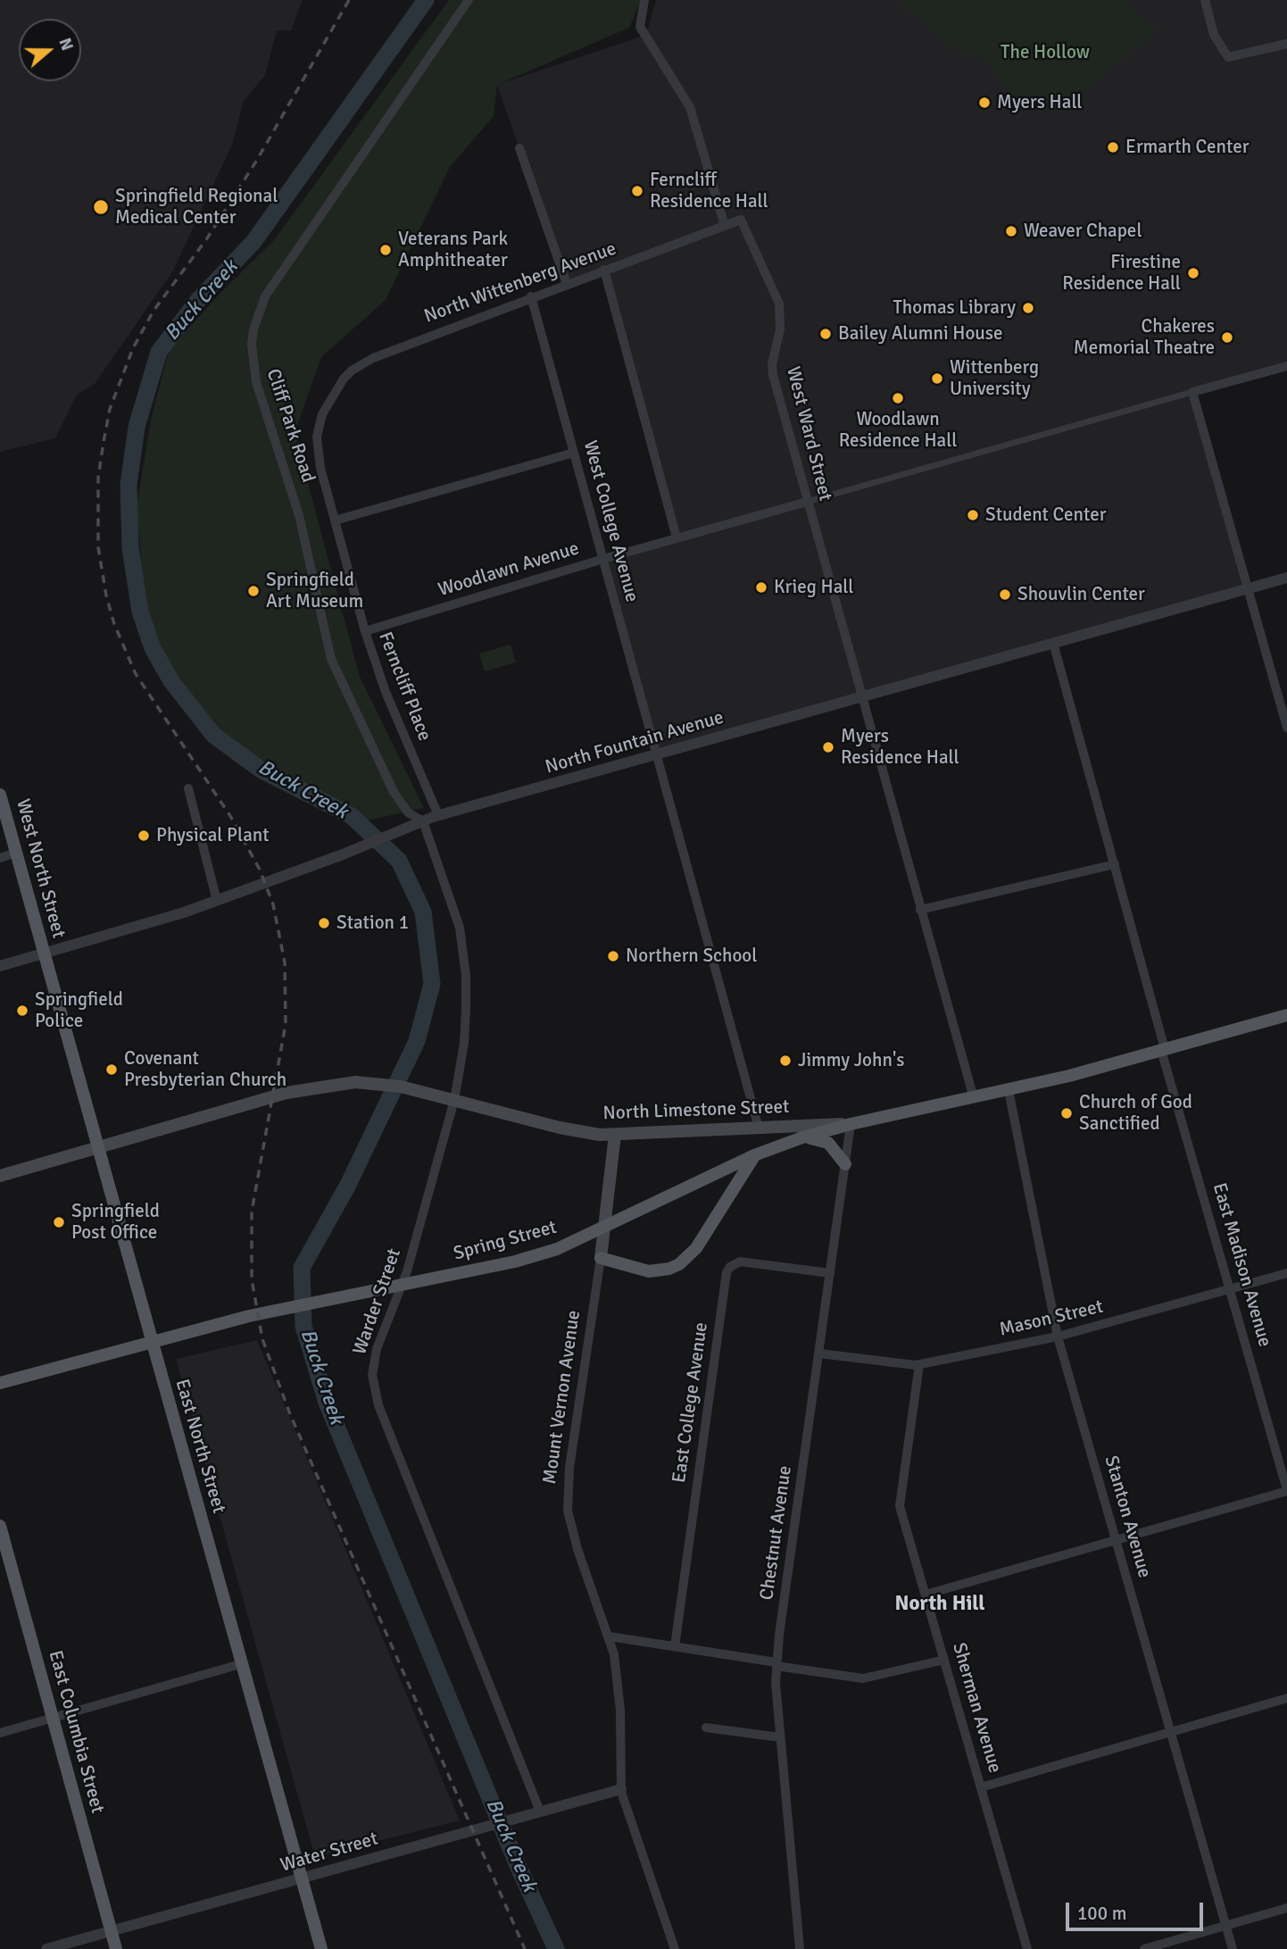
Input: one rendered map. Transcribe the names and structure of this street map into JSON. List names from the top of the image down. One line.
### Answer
{"streets":{"main road":["West North Street","North Limestone Street","Spring Street","Mount Vernon Avenue","East North Street","East Columbia Street"],"street":["North Wittenberg Avenue","Cliff Park Road","West Ward Street","West College Avenue","Woodlawn Avenue","Ferncliff Place","North Fountain Avenue","East Madison Avenue","Warder Street","Mason Street","East College Avenue","Stanton Avenue","Chestnut Avenue","Sherman Avenue","Water Street"]},"crossings":[["North Wittenberg Avenue","West Ward Street"],["North Wittenberg Avenue","West College Avenue"],["North Wittenberg Avenue","Ferncliff Place"],["Cliff Park Road","North Fountain Avenue"],["Cliff Park Road","Warder Street"],["West Ward Street","Woodlawn Avenue"],["West Ward Street","North Fountain Avenue"],["West Ward Street","North Limestone Street"],["West College Avenue","Woodlawn Avenue"],["West College Avenue","North Fountain Avenue"],["Woodlawn Avenue","Ferncliff Place"],["Ferncliff Place","North Fountain Avenue"],["North Fountain Avenue","West North Street"],["North Fountain Avenue","East Madison Avenue"],["North Fountain Avenue","Warder Street"],["North Fountain Avenue","East North Street"],["West North Street","East North Street"],["North Limestone Street","Spring Street"],["North Limestone Street","East Madison Avenue"],["North Limestone Street","Warder Street"],["North Limestone Street","Mount Vernon Avenue"],["North Limestone Street","East North Street"],["North Limestone Street","Stanton Avenue"],["North Limestone Street","Chestnut Avenue"],["Spring Street","East North Street"],["Spring Street","Chestnut Avenue"],["East Madison Avenue","Mason Street"],["Warder Street","Water Street"],["Mason Street","Stanton Avenue"],["Mason Street","Chestnut Avenue"],["Mason Street","Sherman Avenue"],["Mount Vernon Avenue","Water Street"],["East College Avenue","Chestnut Avenue"],["East North Street","Water Street"],["East Columbia Street","Water Street"]],"districts":["North Hill"],"water":["Buck Creek"],"parks":["The Hollow"],"places":["Myers Hall","Ermarth Center","Ferncliff Residence Hall","Springfield Regional Medical Center","Weaver Chapel","Veterans Park Amphitheater","Firestine Residence Hall","Thomas Library","Bailey Alumni House","Chakeres Memorial Theatre","Wittenberg University","Woodlawn Residence Hall","Student Center","Krieg Hall","Springfield Art Museum","Shouvlin Center","Myers Residence Hall","Physical Plant","Station 1","Northern School","Springfield Police","Jimmy John's","Covenant Presbyterian Church","Church of God Sanctified","Springfield Post Office"],"scale_bar":"100 m","north":"right"}
